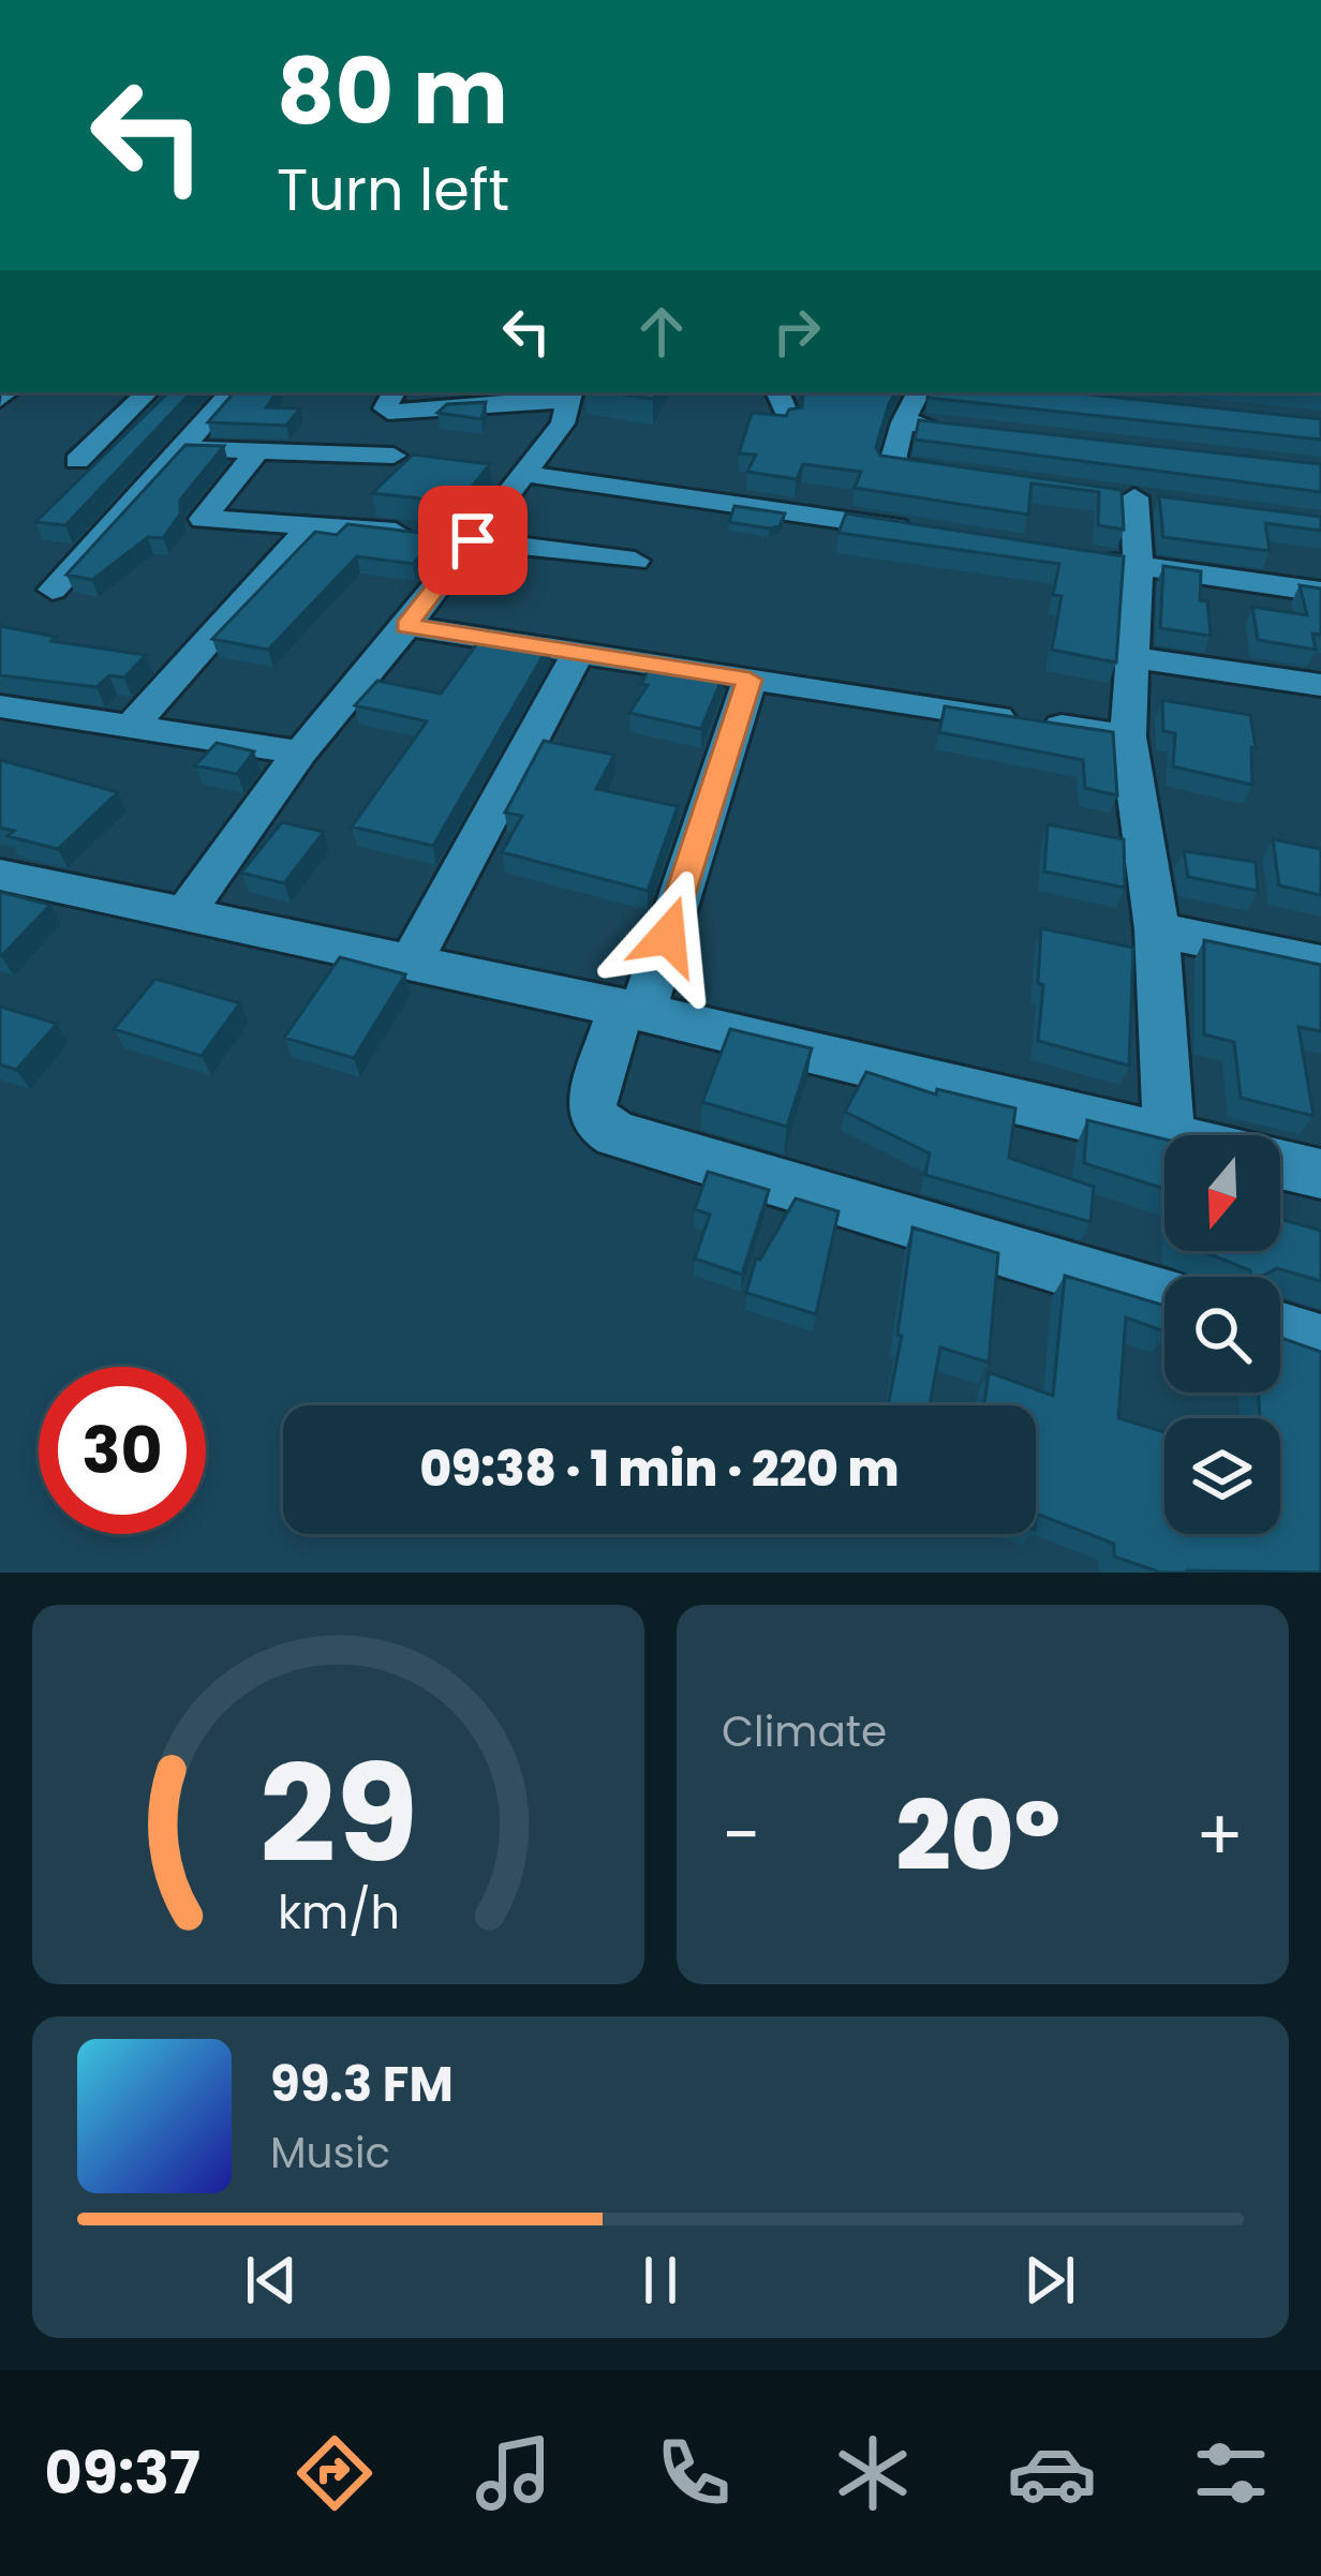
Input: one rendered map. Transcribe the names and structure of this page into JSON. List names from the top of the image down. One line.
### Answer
{"north":"bottom","page":{"turn":["80 m","Turn left"],"limit":"30","trip":"09:38 · 1 min · 220 m","tile":"Climate","heat":["−","20°","+"],"song":["99.3 FM","Music"],"tabs":"09:37","gauge":["29","km/h"]}}
